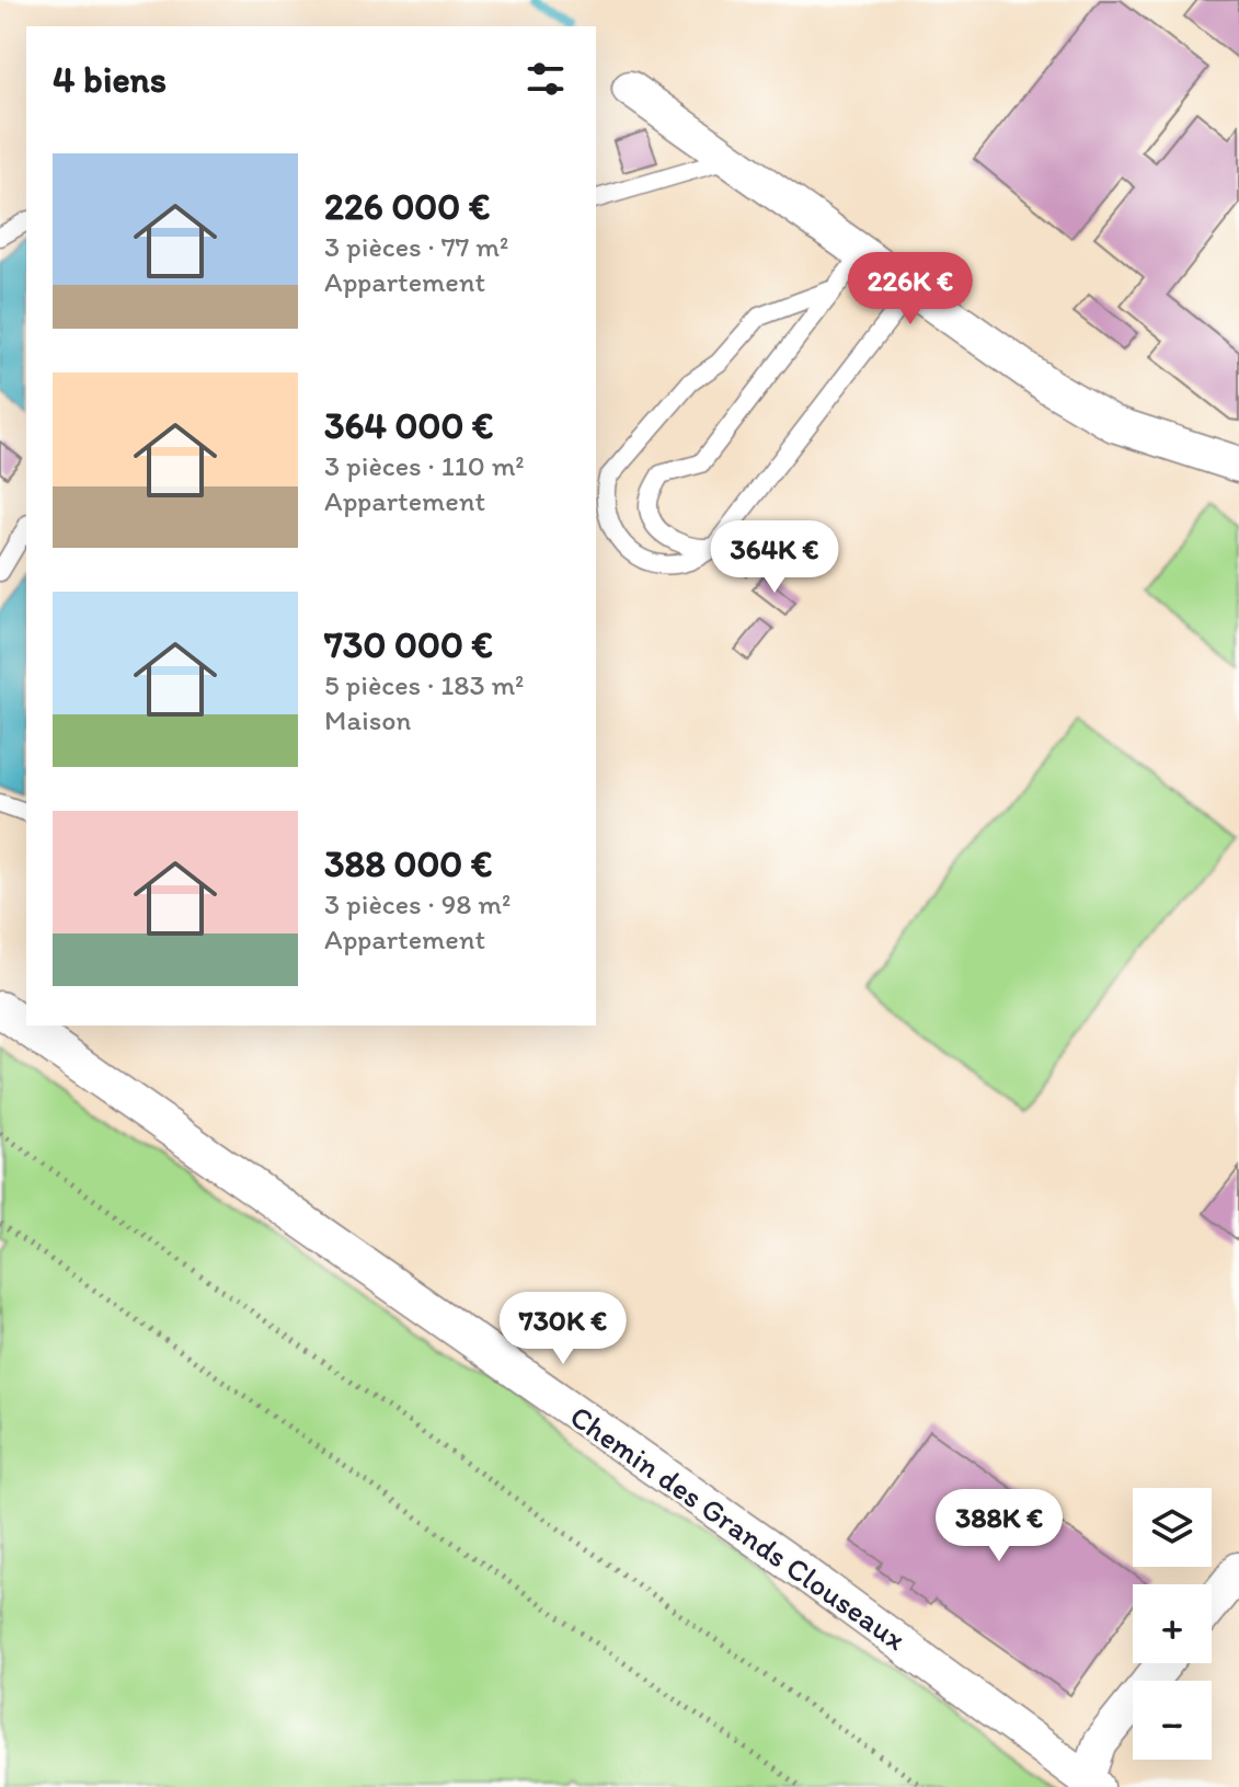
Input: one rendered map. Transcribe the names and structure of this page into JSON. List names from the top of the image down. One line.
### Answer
{"streets":{"street":["Chemin des Grands Clouseaux"]},"page":{"heading":"4 biens","list":[{"name":"226 000 €","note":"3 pièces · 77 m² · Appartement"},{"name":"364 000 €","note":"3 pièces · 110 m² · Appartement"},{"name":"730 000 €","note":"5 pièces · 183 m² · Maison"},{"name":"388 000 €","note":"3 pièces · 98 m² · Appartement"}],"price":["226K €","364K €","730K €","388K €"],"map_buttons":["+","−"]}}
